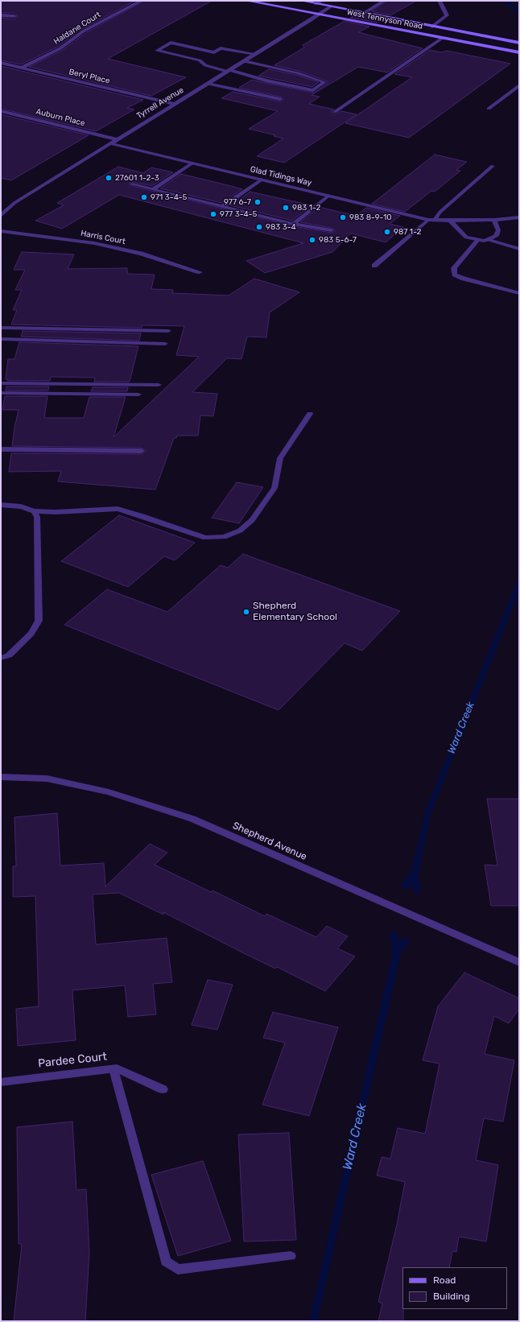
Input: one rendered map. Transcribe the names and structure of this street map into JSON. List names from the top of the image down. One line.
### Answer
{"streets":{"main road":["West Tennyson Road"],"street":["Haldane Court","Beryl Place","Tyrrell Avenue","Auburn Place","Glad Tidings Way","Harris Court","Shepherd Avenue","Pardee Court"]},"crossings":[["West Tennyson Road","Tyrrell Avenue"],["Haldane Court","Beryl Place"],["Beryl Place","Tyrrell Avenue"],["Tyrrell Avenue","Auburn Place"],["Tyrrell Avenue","Glad Tidings Way"]],"water":["Ward Creek"],"places":["27601 1-2-3","971 3-4-5","977 6-7","983 1-2","977 3-4-5","983 8-9-10","983 3-4","987 1-2","983 5-6-7","Shepherd Elementary School"],"legend":["Road","Building"]}
